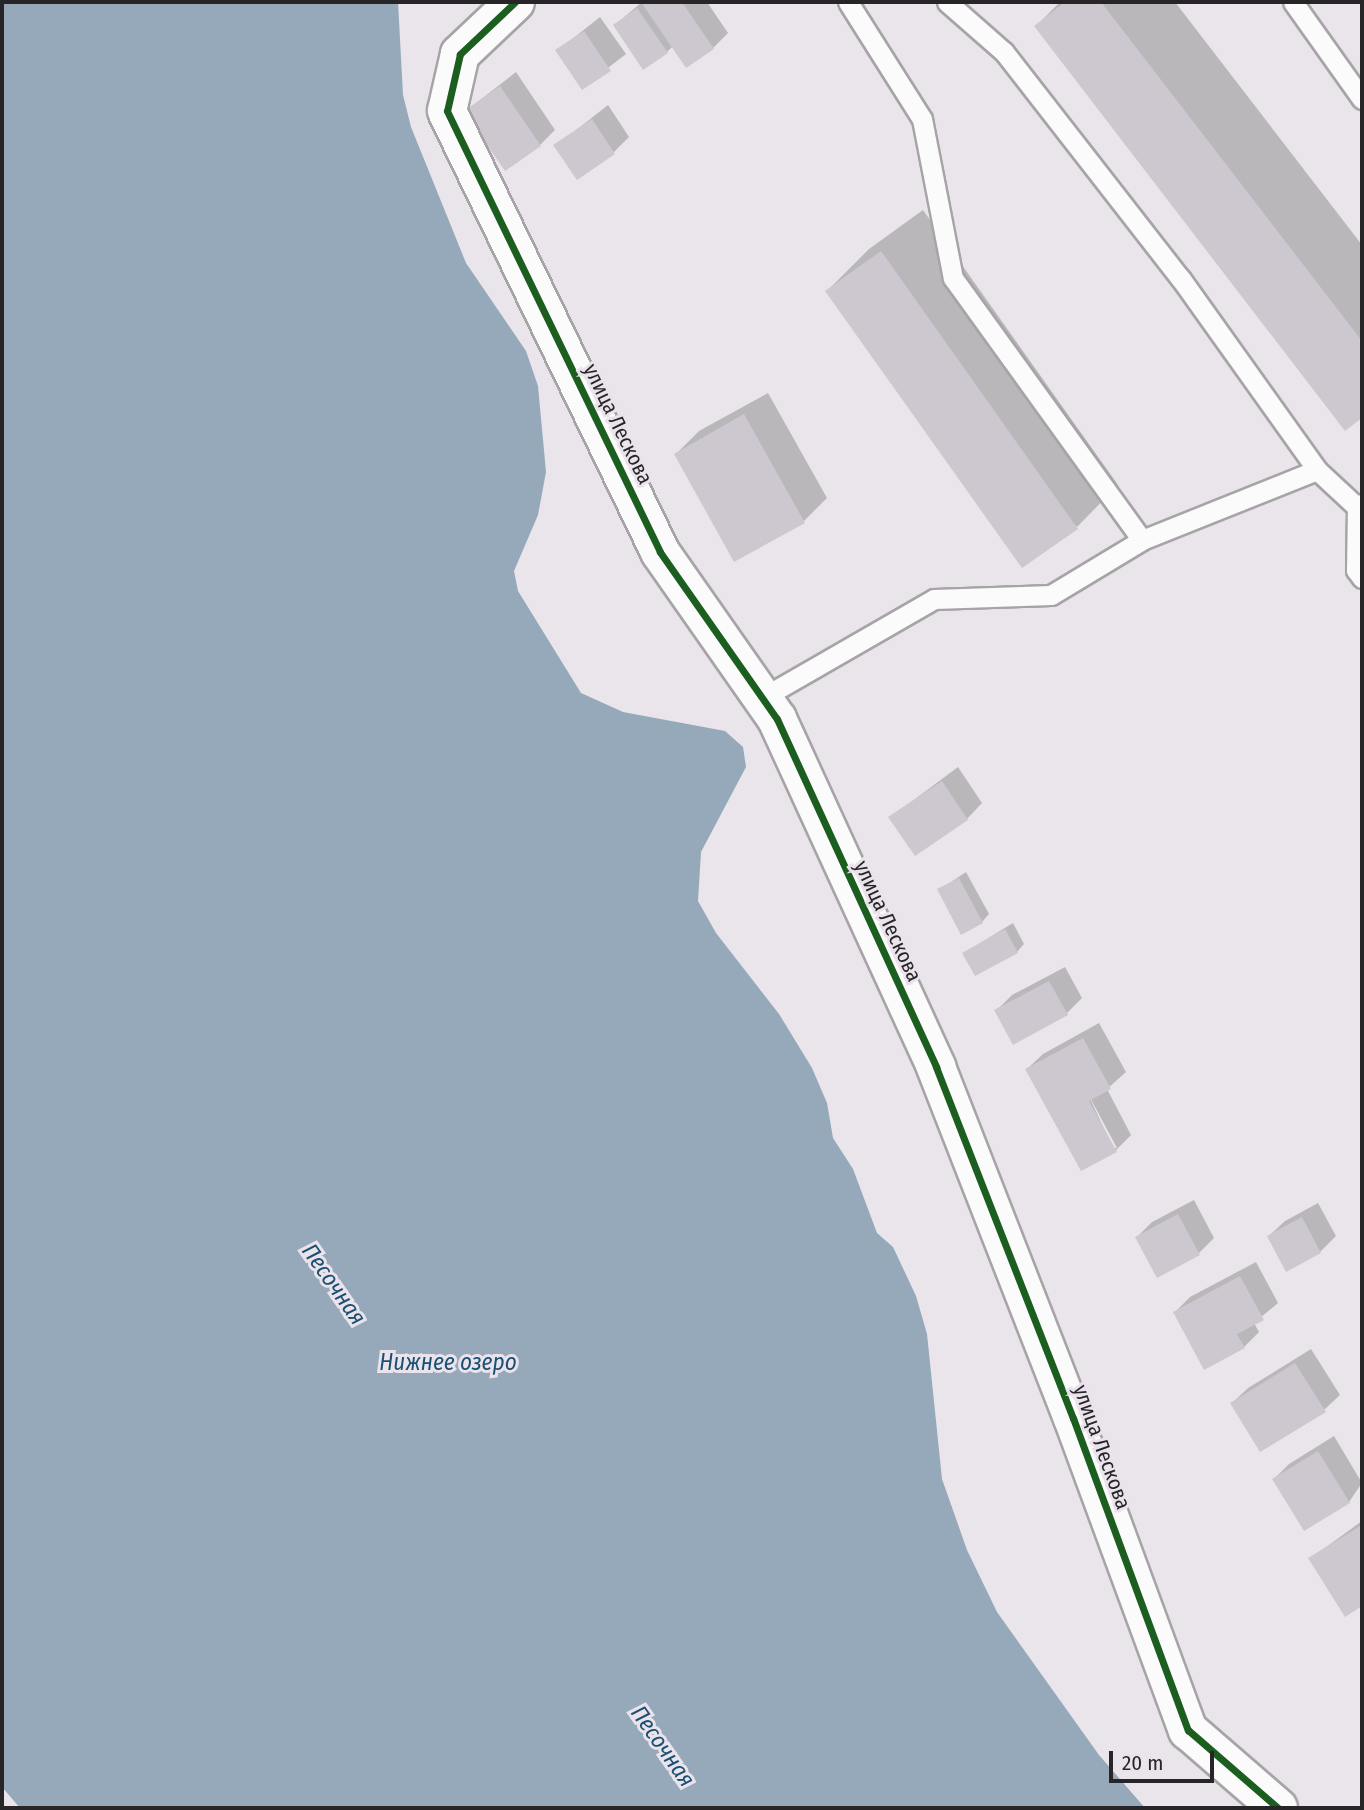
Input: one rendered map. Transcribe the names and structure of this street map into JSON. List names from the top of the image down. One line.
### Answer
{"streets":{"street":["улица Лескова"]},"water":["Песочная","Нижнее озеро"],"scale_bar":"20 m"}
